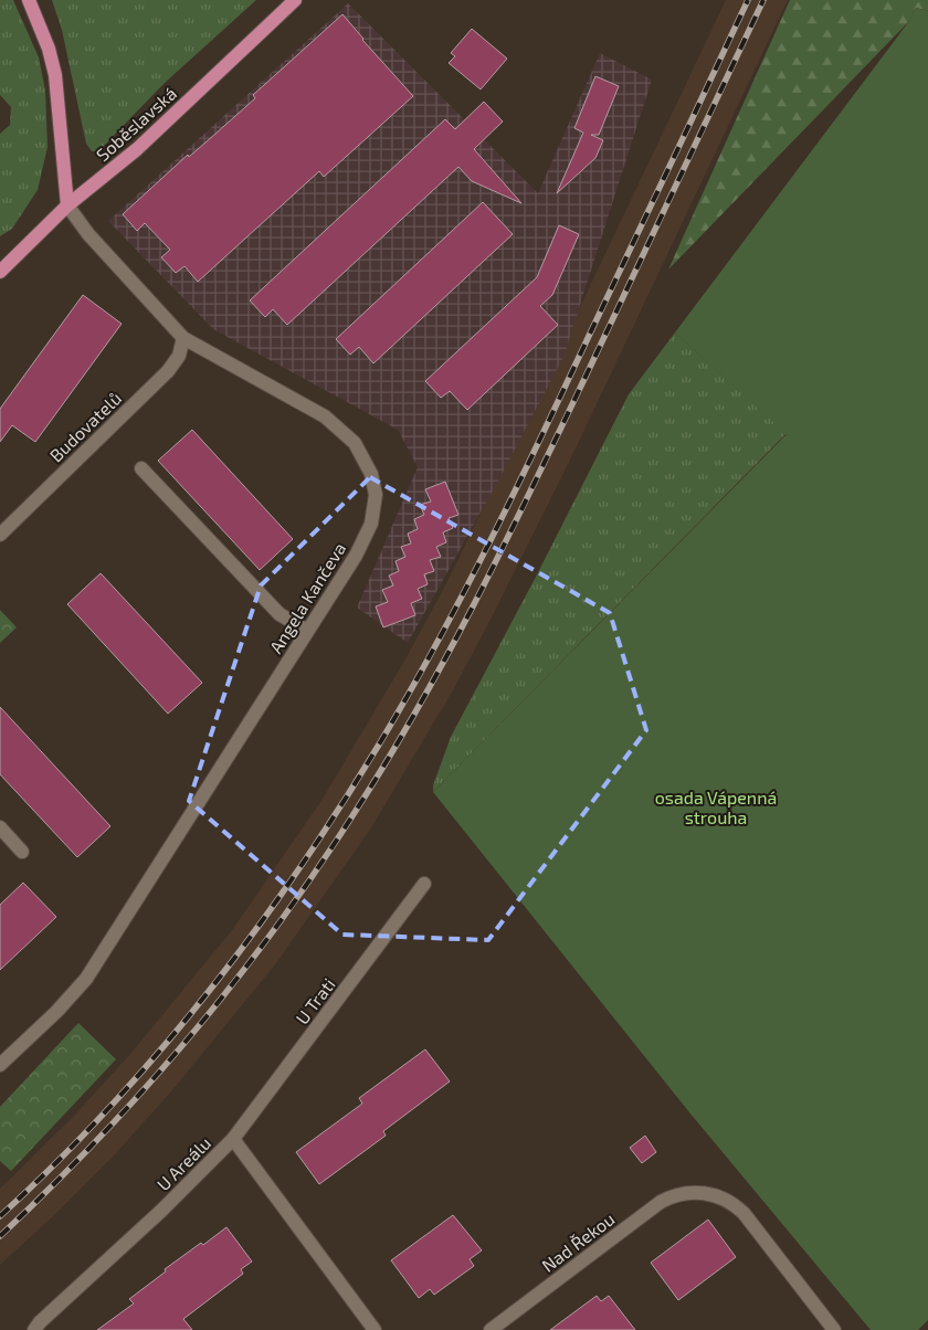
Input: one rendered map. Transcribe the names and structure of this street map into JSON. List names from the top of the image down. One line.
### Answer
{"streets":{"main road":["Soběslavská"],"street":["Budovatelů","Angela Kančeva","U Trati","U Areálu","Nad Řekou"]},"crossings":[["Soběslavská","Angela Kančeva"],["Budovatelů","Angela Kančeva"],["U Trati","U Areálu"]],"parks":["osada Vápenná strouha"]}
